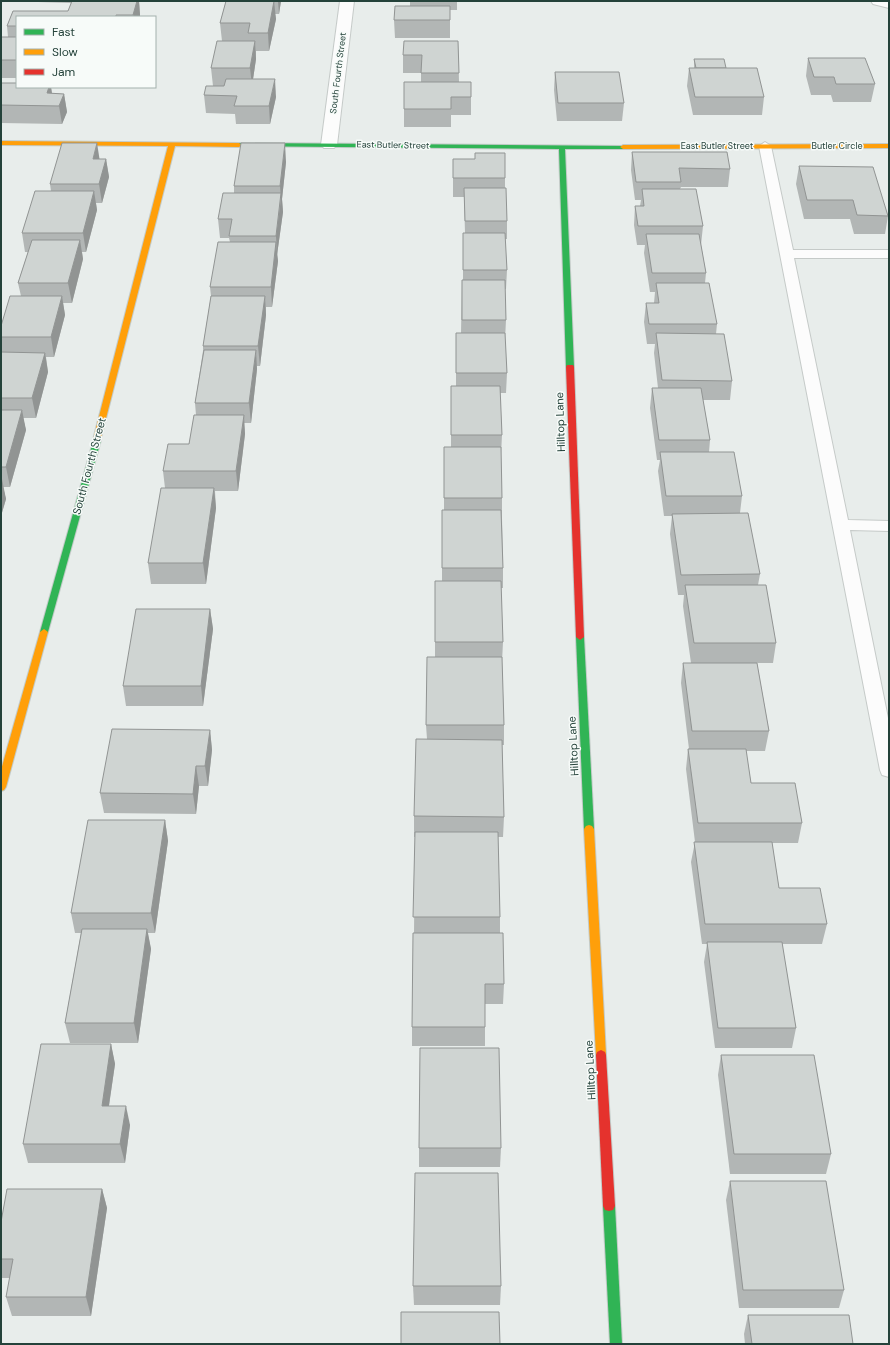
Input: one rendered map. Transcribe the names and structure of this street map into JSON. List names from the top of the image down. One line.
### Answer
{"streets":{"street":["South Fourth Street","East Butler Street","Butler Circle","Hilltop Lane"]},"crossings":[["South Fourth Street","East Butler Street"],["East Butler Street","Butler Circle"],["East Butler Street","Hilltop Lane"]],"legend":["Fast","Slow","Jam"]}
